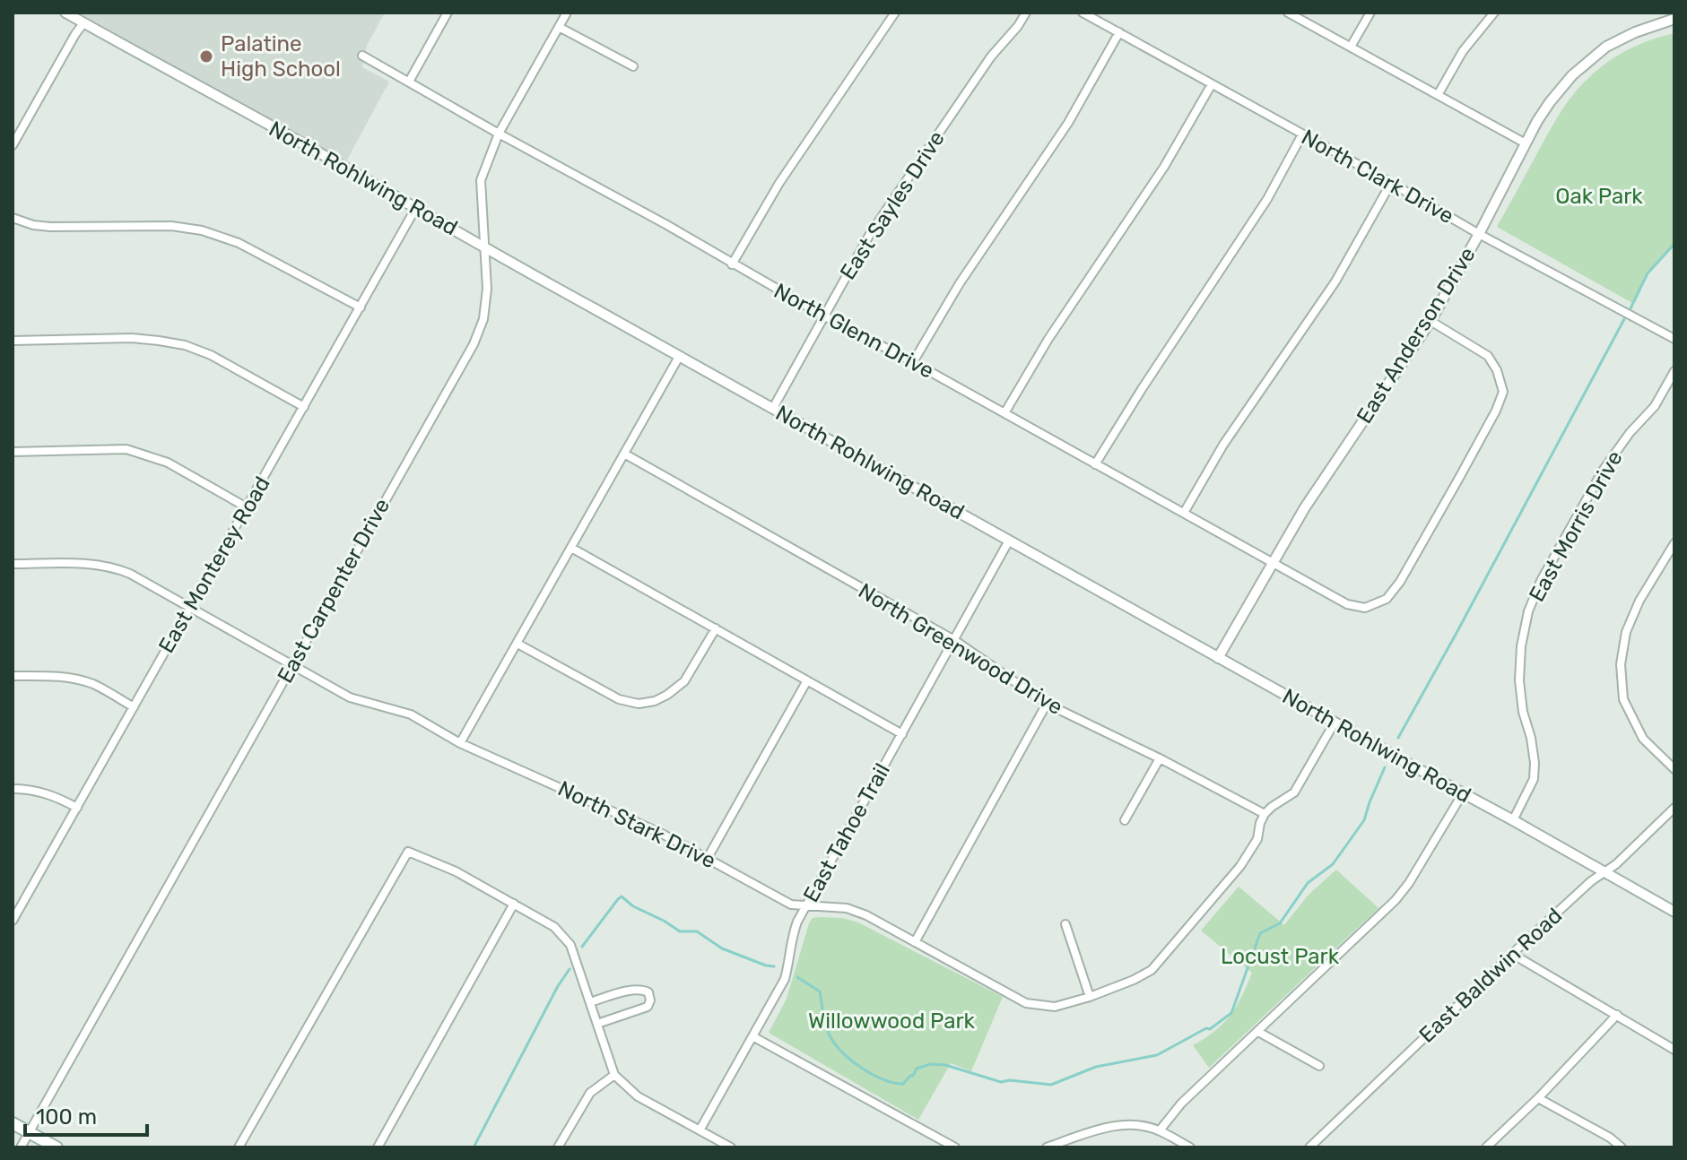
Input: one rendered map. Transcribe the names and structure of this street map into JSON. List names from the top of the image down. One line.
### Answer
{"streets":{"street":["North Clark Drive","North Rohlwing Road","East Sayles Drive","North Glenn Drive","East Anderson Drive","East Morris Drive","East Monterey Road","East Carpenter Drive","North Greenwood Drive","North Stark Drive","East Tahoe Trail","East Baldwin Road"]},"crossings":[["North Clark Drive","East Anderson Drive"],["North Rohlwing Road","East Sayles Drive"],["North Rohlwing Road","East Anderson Drive"],["North Rohlwing Road","East Morris Drive"],["North Rohlwing Road","East Monterey Road"],["North Rohlwing Road","East Carpenter Drive"],["North Rohlwing Road","East Tahoe Trail"],["North Rohlwing Road","East Baldwin Road"],["East Sayles Drive","North Glenn Drive"],["North Glenn Drive","East Anderson Drive"],["North Glenn Drive","East Carpenter Drive"],["East Monterey Road","North Stark Drive"],["East Carpenter Drive","North Stark Drive"],["North Greenwood Drive","North Stark Drive"],["North Greenwood Drive","East Tahoe Trail"],["North Stark Drive","East Tahoe Trail"]],"parks":["Oak Park","Locust Park","Willowwood Park"],"places":["Palatine High School"],"scale_bar":"100 m"}
